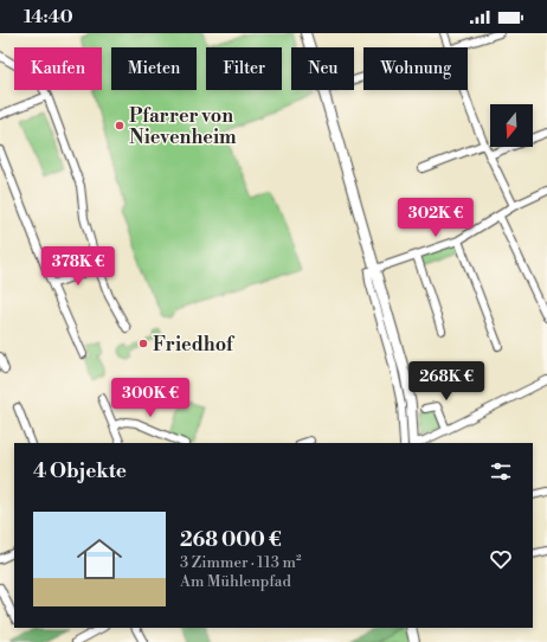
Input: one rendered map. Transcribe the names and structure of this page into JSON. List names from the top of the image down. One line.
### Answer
{"places":["Pfarrer von Nievenheim","Friedhof"],"north":"bottom","page":{"status":"14:40","chip":["Kaufen","Mieten","Filter","Neu","Wohnung"],"price":["302K €","378K €","268K €","300K €"],"heading":"4 Objekte","list":[{"name":"268 000 €","note":"3 Zimmer · 113 m² · Am Mühlenpfad"}]}}
